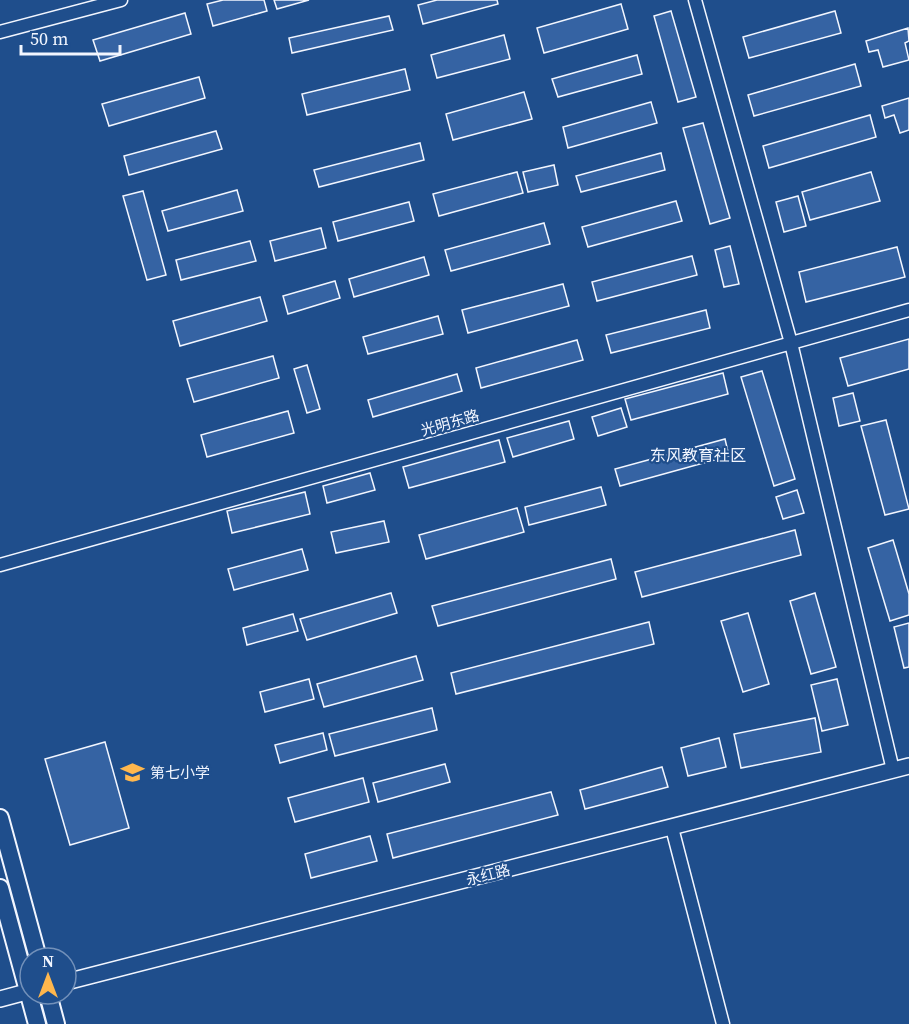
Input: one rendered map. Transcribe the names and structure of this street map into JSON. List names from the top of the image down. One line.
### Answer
{"streets":{"street":["光明东路","永红路"]},"districts":["东风教育社区"],"places":{"school or university":["第七小学"]},"scale_bar":"50 m","north":"top"}
